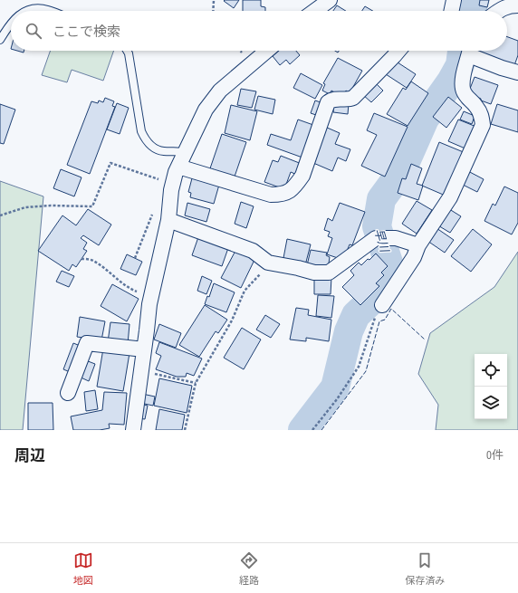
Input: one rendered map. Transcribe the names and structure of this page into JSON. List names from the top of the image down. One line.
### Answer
{"water":["早川"],"page":{"search":"ここで検索","heading":["周辺","0件"],"nav":["地図","経路","保存済み"]}}
